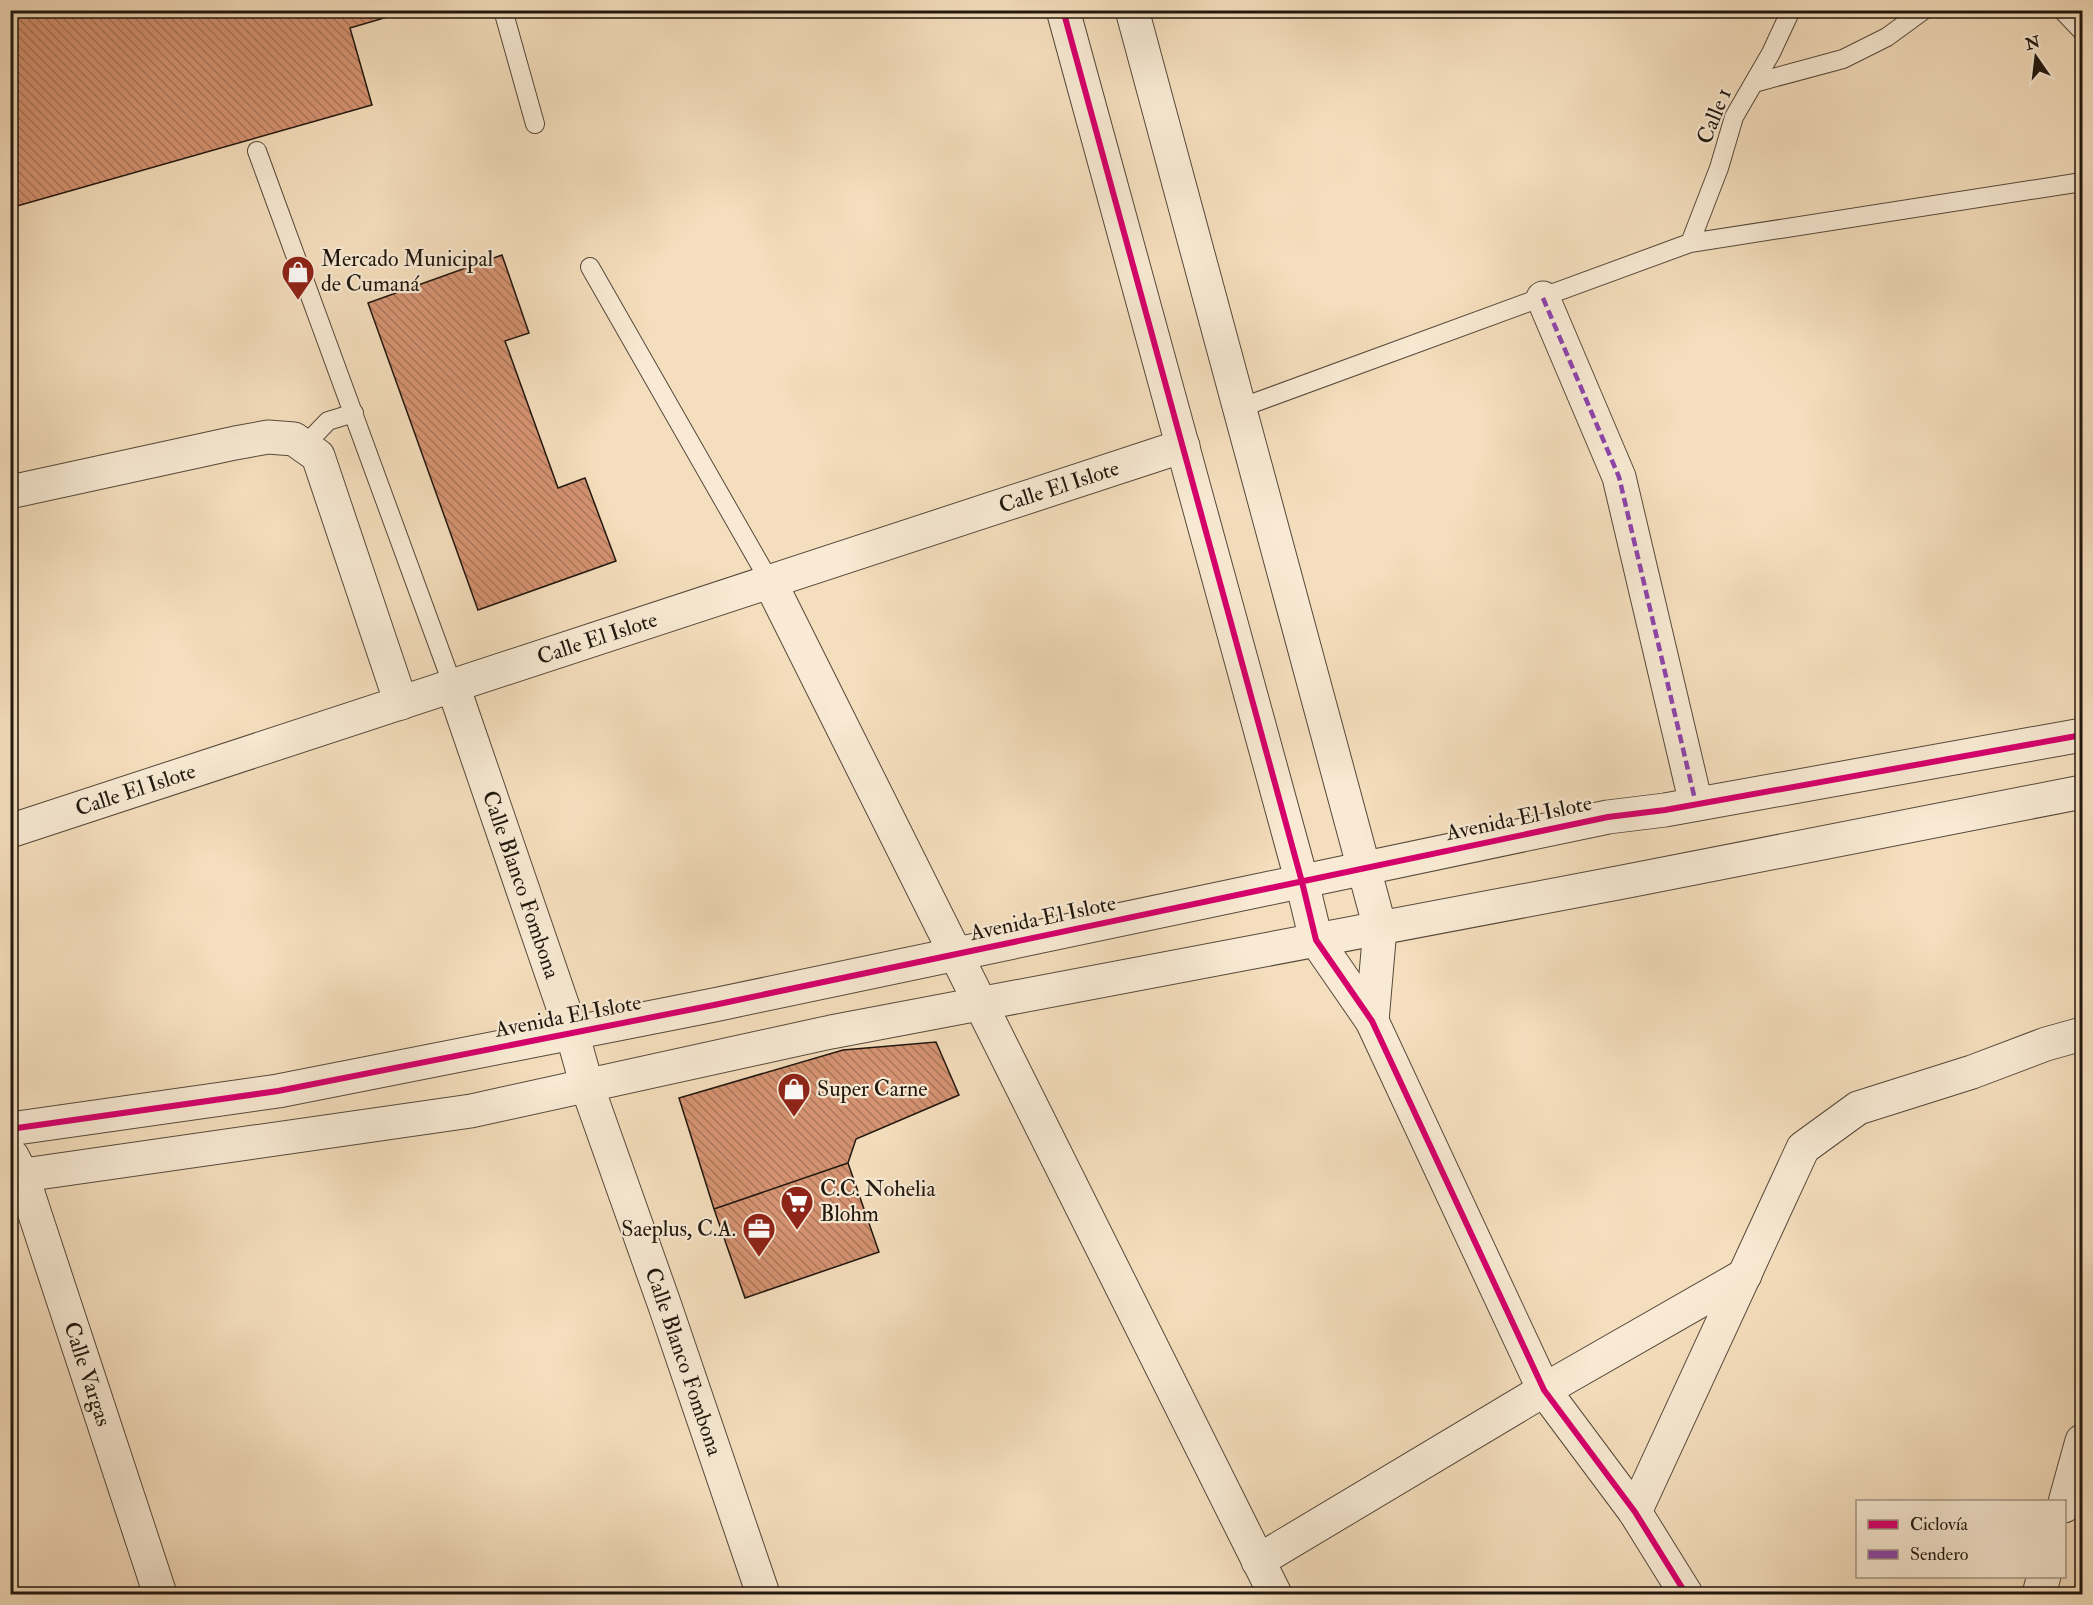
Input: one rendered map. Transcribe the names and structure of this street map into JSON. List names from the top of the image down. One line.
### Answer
{"streets":{"street":["Calle El Islote","Avenida El Islote","Calle Blanco Fombona","Calle Vargas"],"lane":["Calle 1"]},"crossings":[["Calle El Islote","Calle Blanco Fombona"],["Avenida El Islote","Calle Blanco Fombona"]],"places":{"shop":["Mercado Municipal de Cumaná","Super Carne"],"supermarket":["C.C. Nohelia Blohm"],"office":["Saeplus, C.A."]},"legend":["Ciclovía","Sendero"],"north":"top"}
